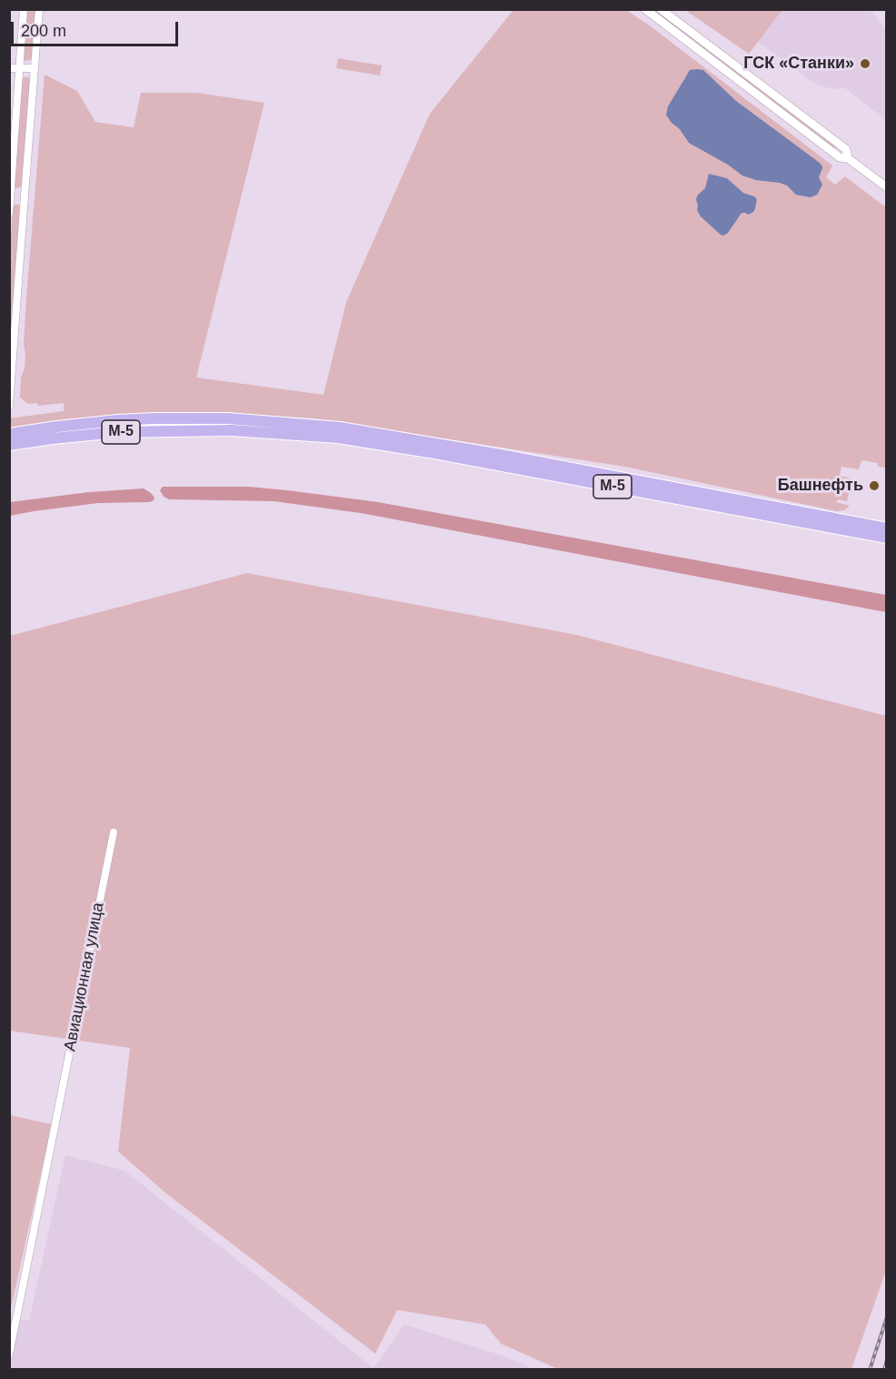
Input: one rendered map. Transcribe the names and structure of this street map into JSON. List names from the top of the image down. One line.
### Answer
{"streets":{"highway":["М-5"],"street":["Авиационная улица"]},"places":["ГСК «Станки»","Башнефть"],"scale_bar":"200 m"}
